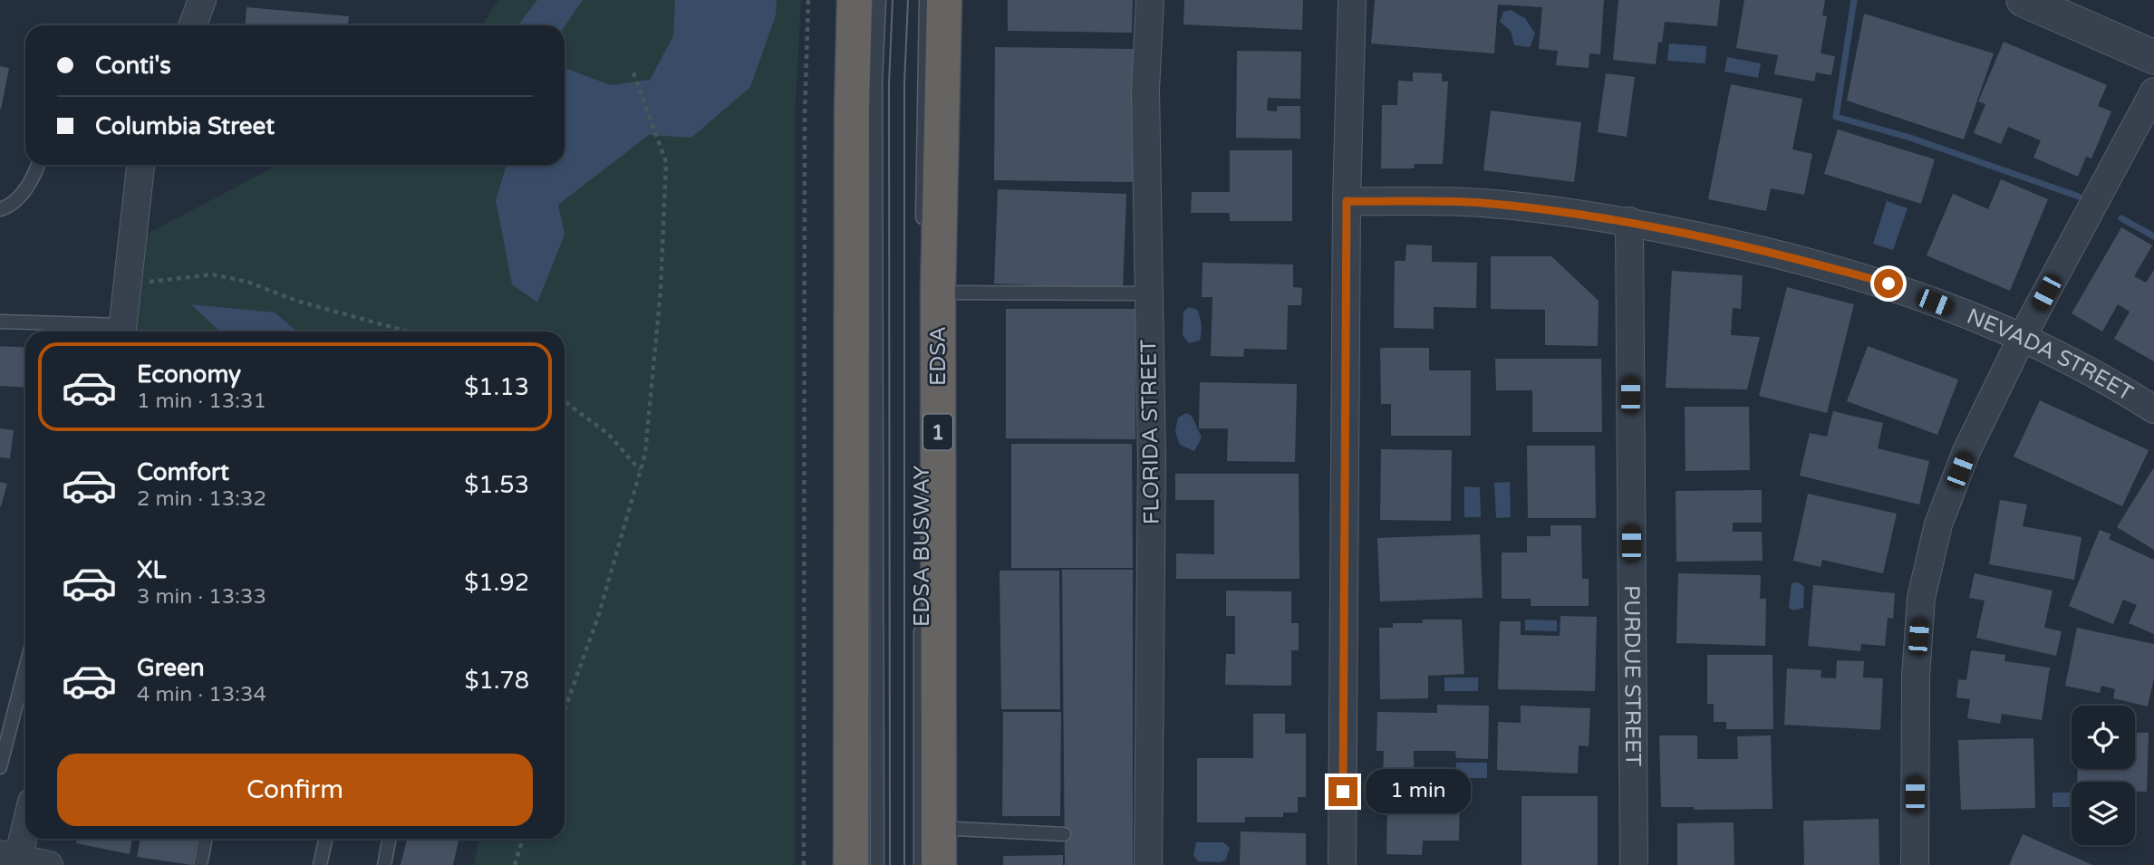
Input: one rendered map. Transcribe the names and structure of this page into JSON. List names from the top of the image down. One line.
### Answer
{"streets":{"highway":["EDSA","1"],"street":["NEVADA STREET","FLORIDA STREET","PURDUE STREET"],"lane":["EDSA BUSWAY"]},"crossings":[["NEVADA STREET","PURDUE STREET"]],"page":{"banner":["Conti's","Columbia Street"],"list":[{"name":"Economy","note":"1 min · 13:31","value":"$1.13"},{"name":"Comfort","note":"2 min · 13:32","value":"$1.53"},{"name":"XL","note":"3 min · 13:33","value":"$1.92"},{"name":"Green","note":"4 min · 13:34","value":"$1.78"}],"buttons":"Confirm","bubble":"1 min"}}
